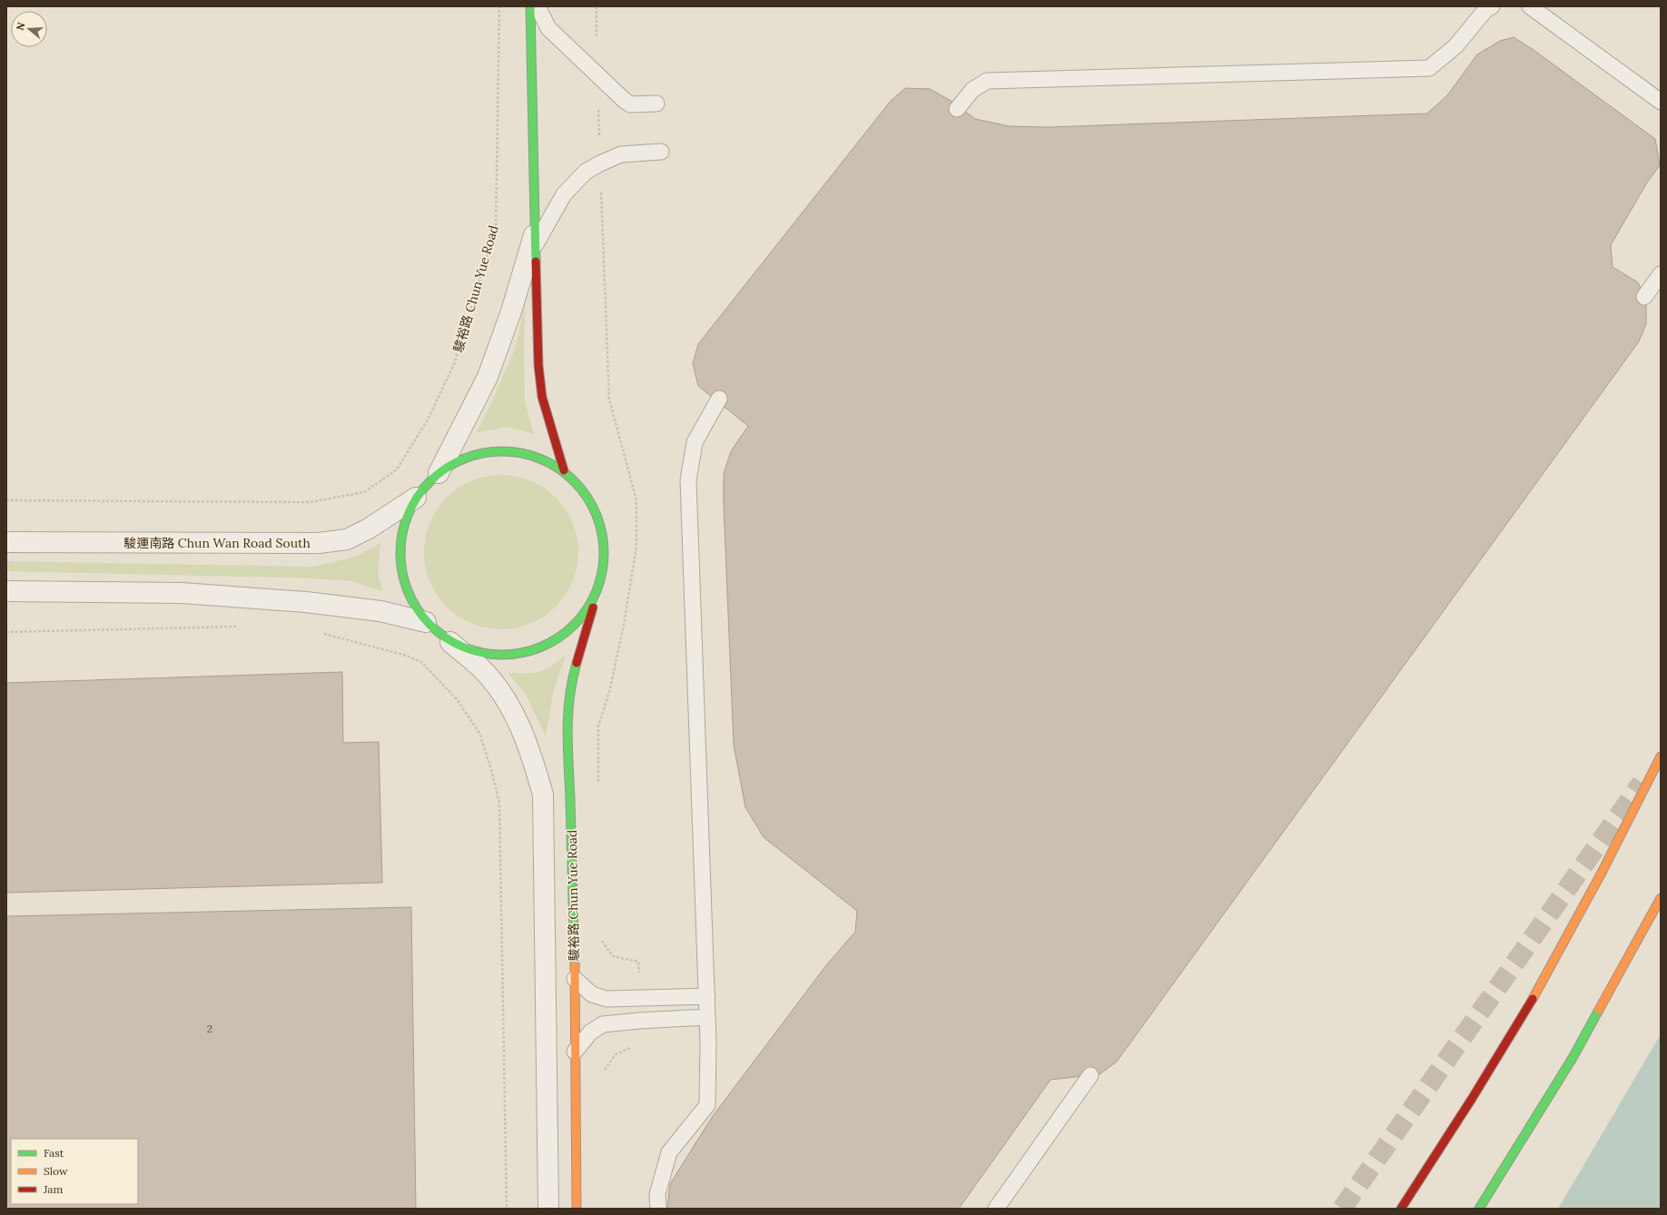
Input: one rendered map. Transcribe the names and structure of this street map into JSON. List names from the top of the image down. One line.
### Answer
{"streets":{"main road":["駿裕路 Chun Yue Road"],"street":["駿運南路 Chun Wan Road South"]},"house_numbers":["2"],"legend":["Fast","Slow","Jam"],"north":"left"}
